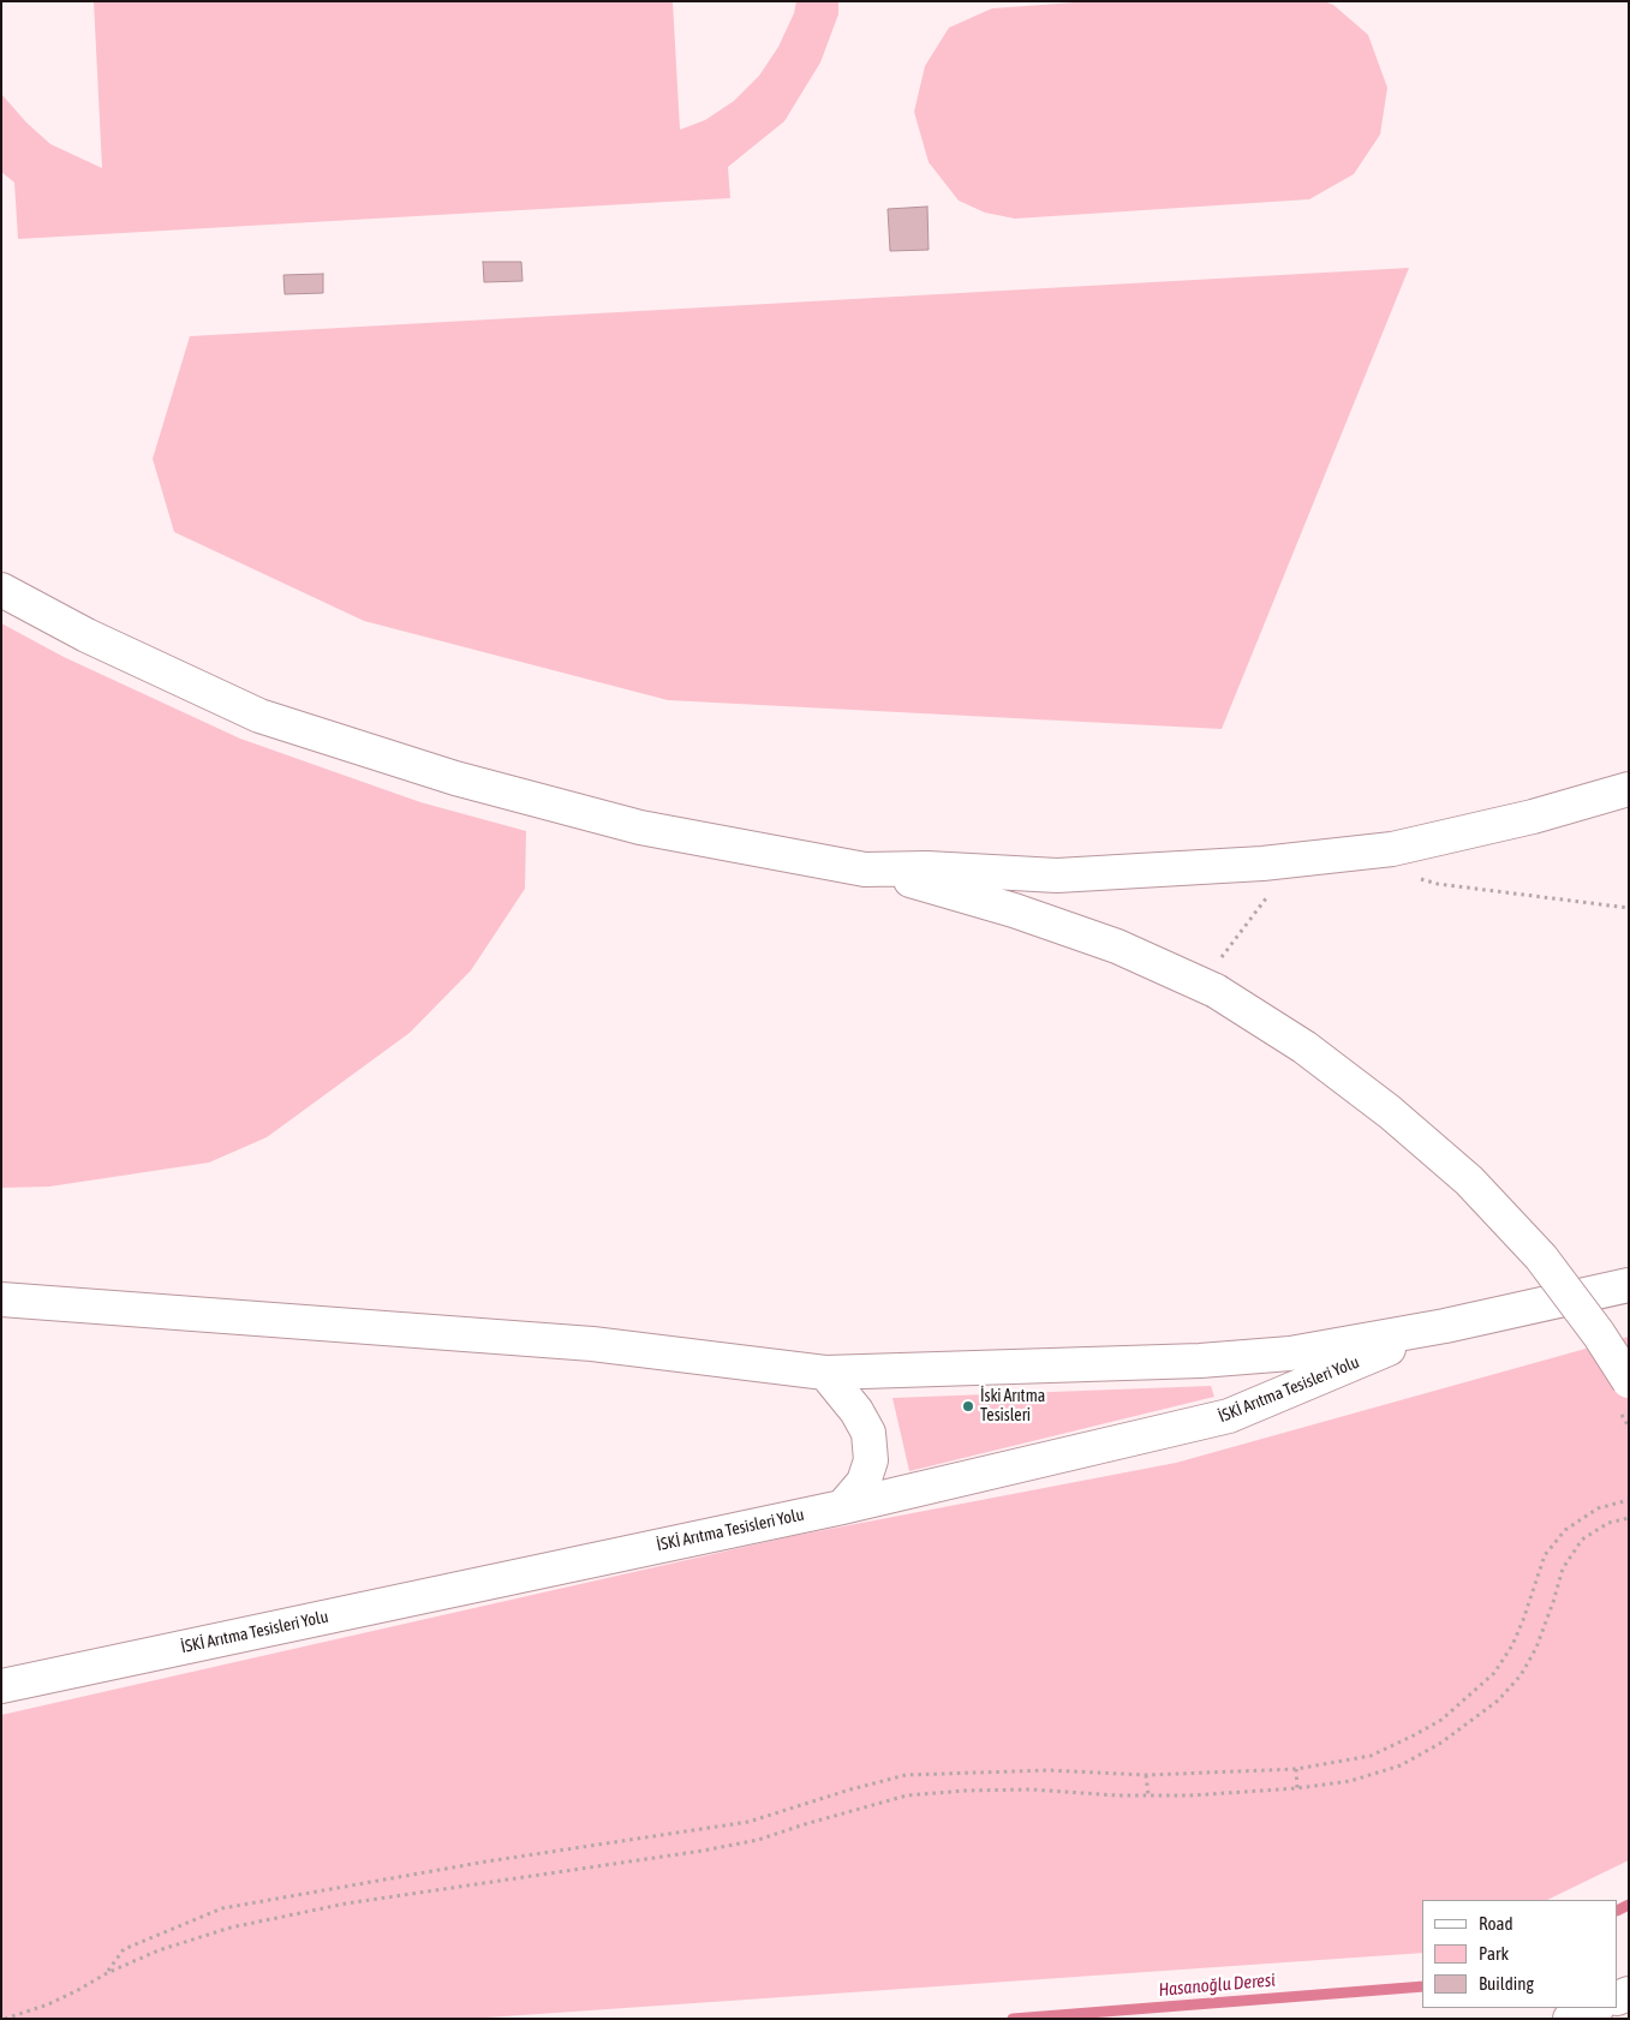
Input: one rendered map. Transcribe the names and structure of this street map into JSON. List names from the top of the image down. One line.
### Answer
{"streets":{"street":["İSKİ Arıtma Tesisleri Yolu"]},"water":["Hasanoğlu Deresi"],"places":["İski Arıtma Tesisleri"],"legend":["Road","Park","Building"]}
